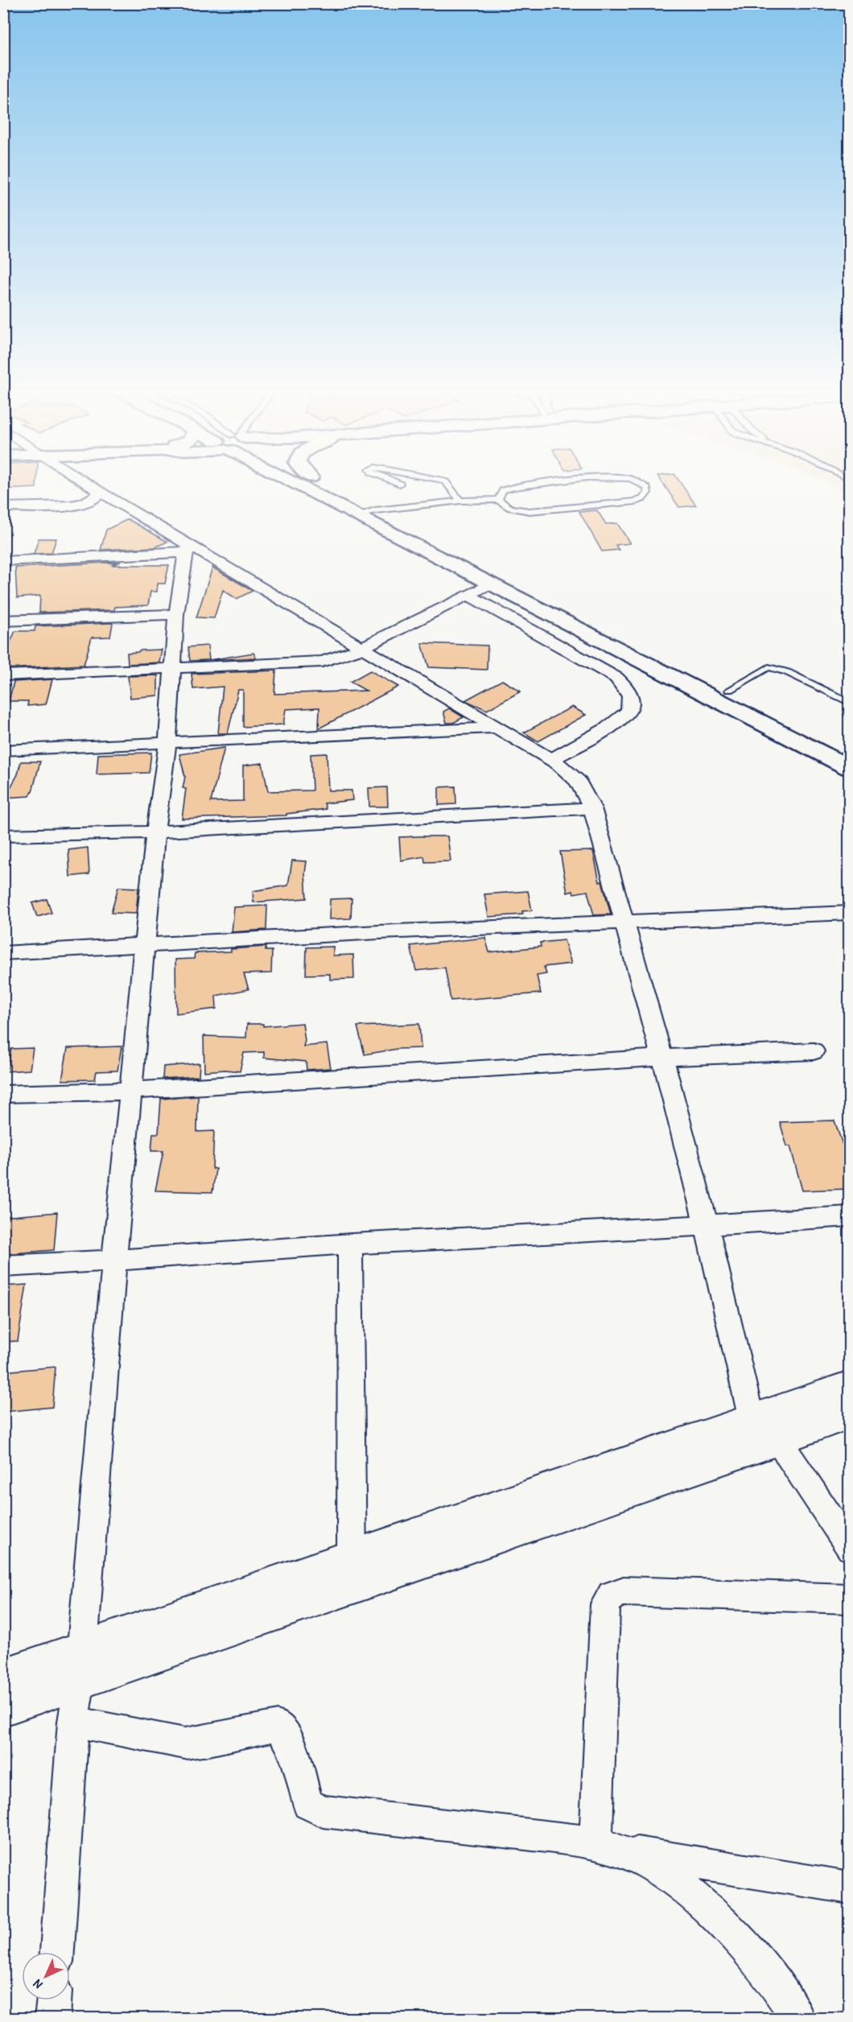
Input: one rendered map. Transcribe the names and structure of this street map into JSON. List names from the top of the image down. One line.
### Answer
{"north":"bottom left"}
